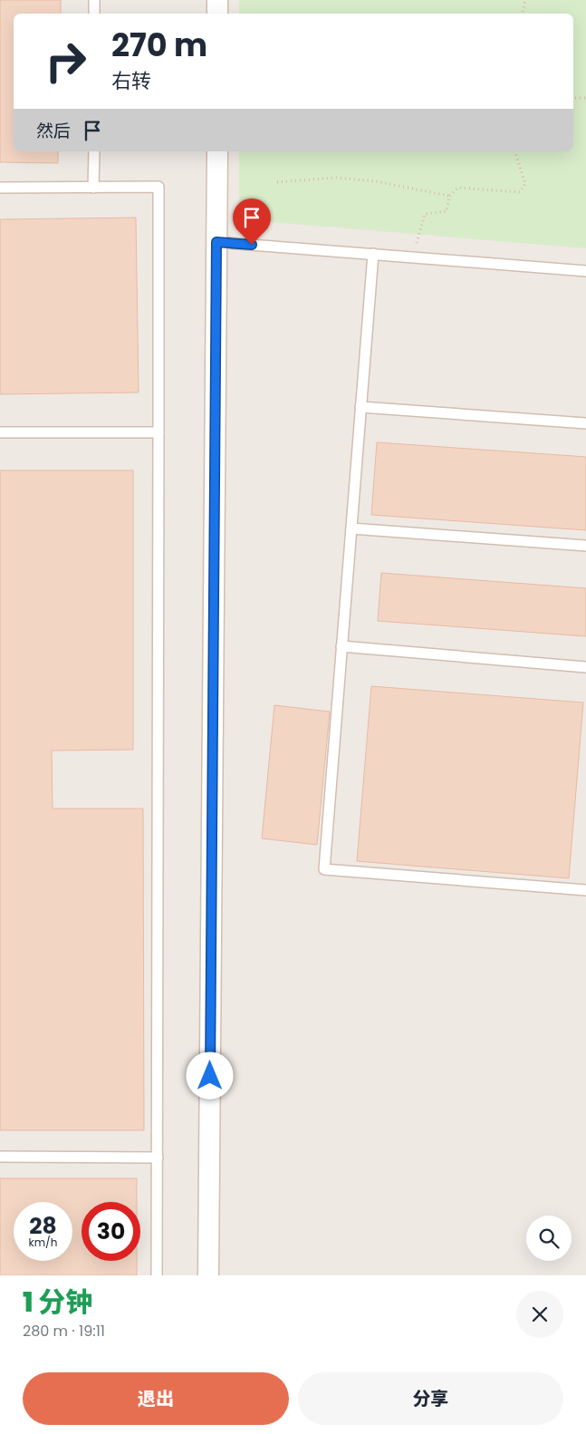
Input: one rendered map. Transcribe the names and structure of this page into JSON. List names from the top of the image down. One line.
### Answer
{"page":{"turn":["270 m","右转"],"then":"然后","speed":"28 km/h","limit":"30","heading":["1 分钟","280 m · 19:11"],"buttons":["退出","分享"]}}
